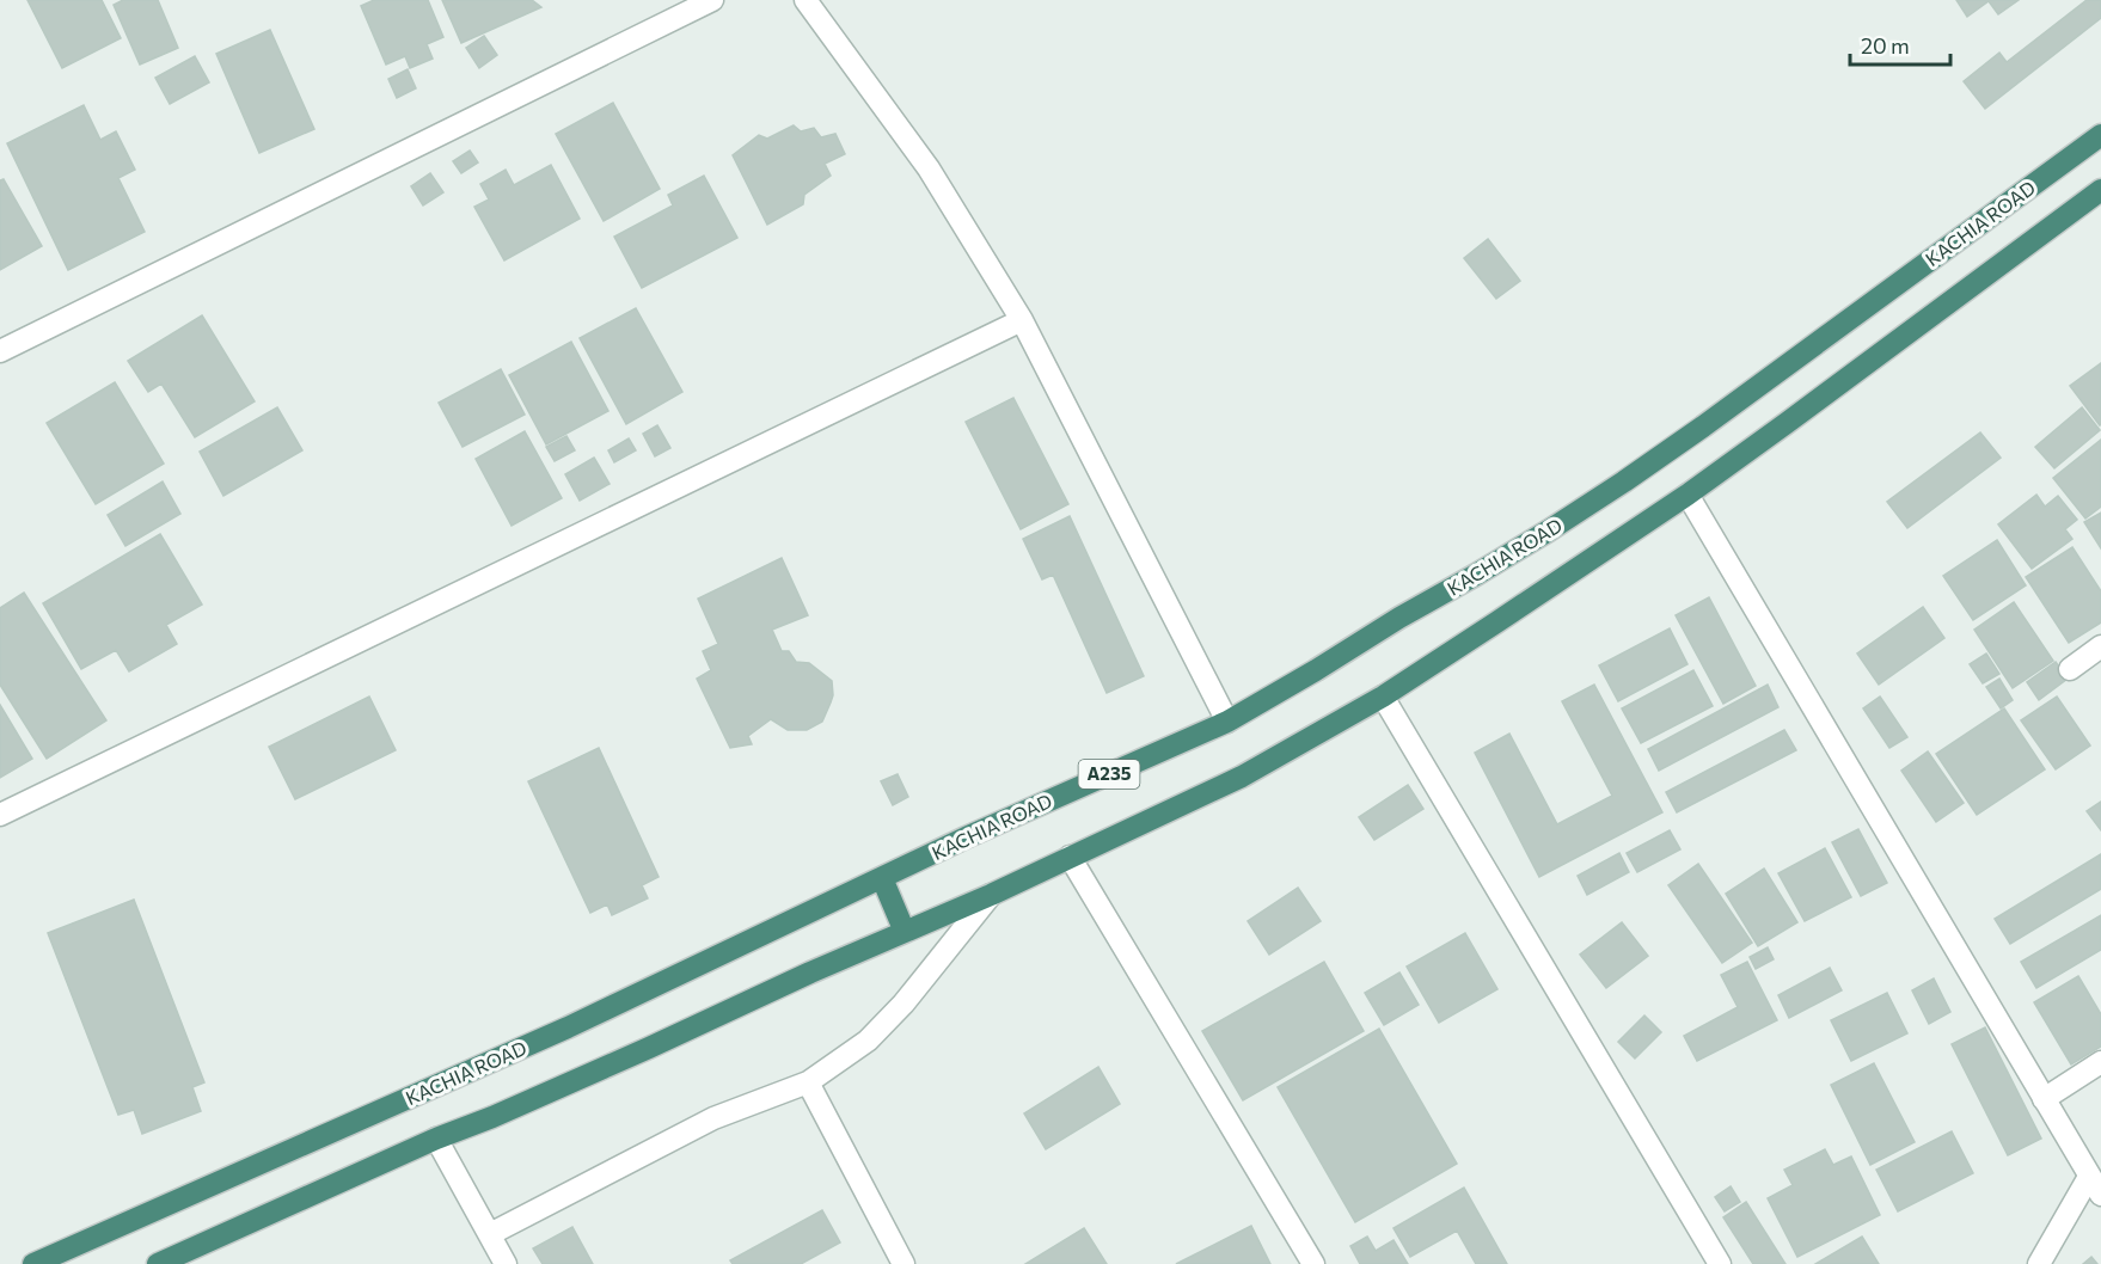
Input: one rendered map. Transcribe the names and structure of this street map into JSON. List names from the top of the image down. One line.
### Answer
{"streets":{"highway":["KACHIA ROAD","A235"]},"scale_bar":"20 m"}
